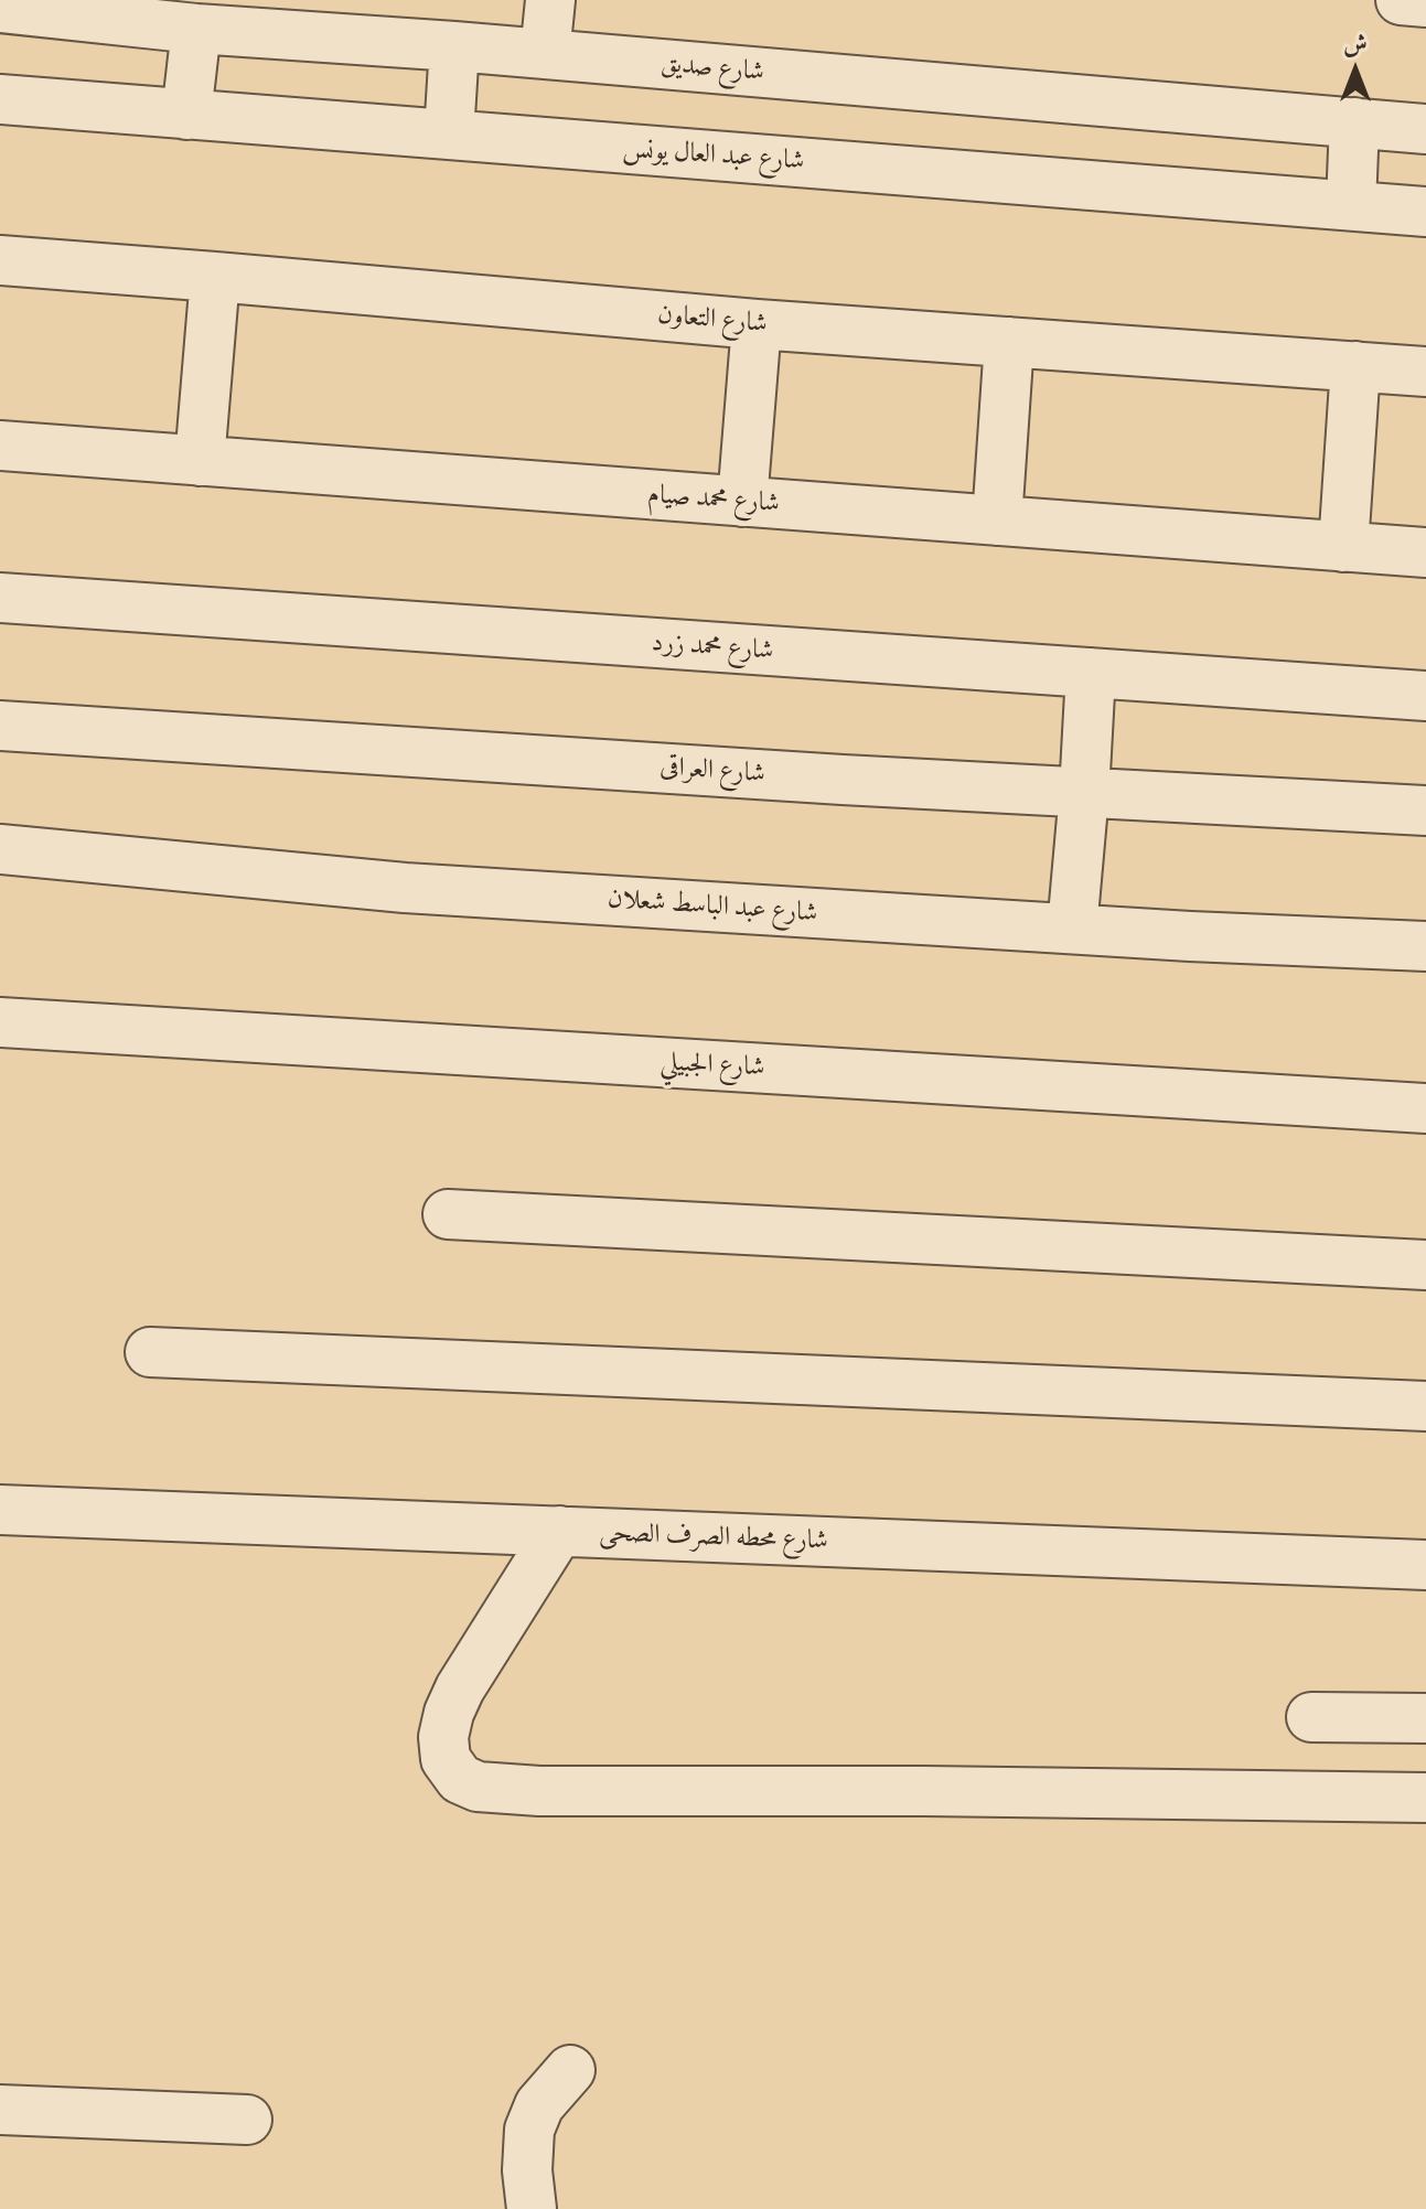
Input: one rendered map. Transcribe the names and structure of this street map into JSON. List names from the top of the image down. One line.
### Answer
{"streets":{"street":["شارع صديق","شارع عبد العال يونس","شارع التعاون","شارع محمد صيام","شارع محمد زرد","شارع العراقى","شارع عبد الباسط شعلان","شارع الجبيلي","شارع محطه الصرف الصحى"]},"north":"top"}
